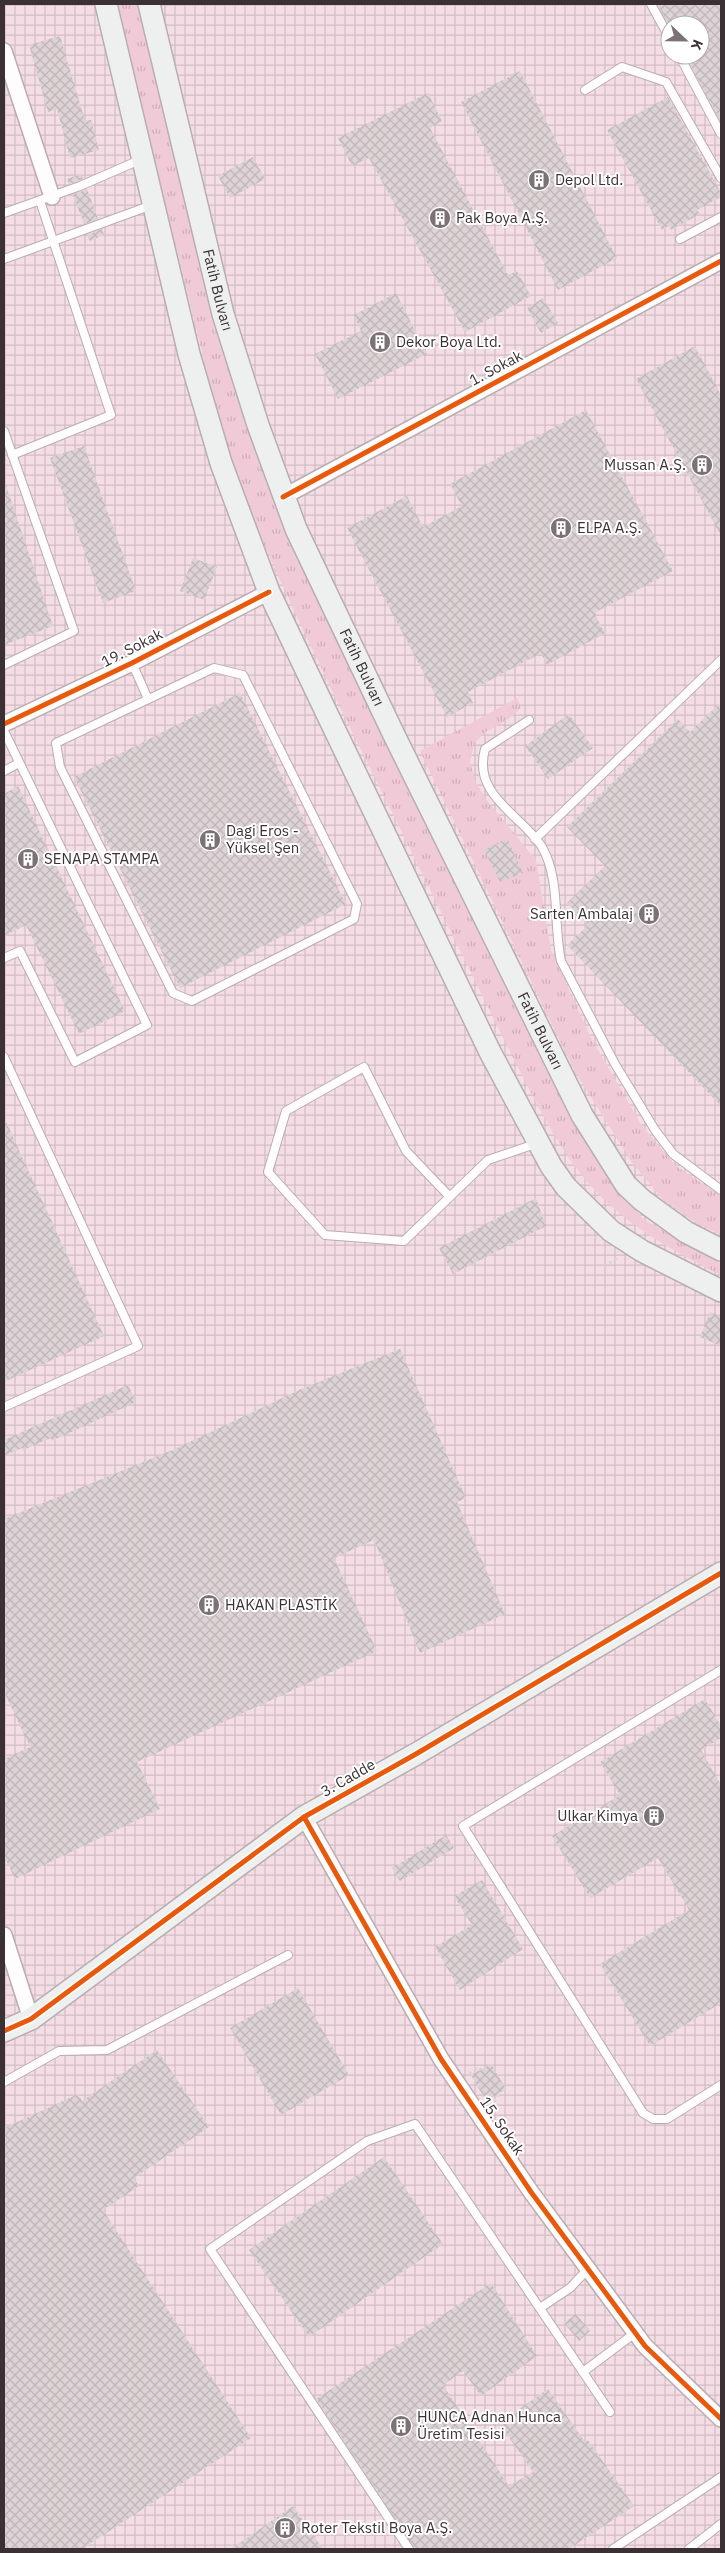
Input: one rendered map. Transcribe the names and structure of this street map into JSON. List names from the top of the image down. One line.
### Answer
{"streets":{"main road":["Fatih Bulvarı","3. Cadde"],"street":["1. Sokak","19. Sokak","15. Sokak"]},"crossings":[["Fatih Bulvarı","1. Sokak"],["3. Cadde","15. Sokak"]],"places":{"building":["Depol Ltd.","Pak Boya A.Ş.","Dekor Boya Ltd.","Mussan A.Ş.","ELPA A.Ş.","Dagi Eros - Yüksel Şen","SENAPA STAMPA","Sarten Ambalaj","HAKAN PLASTİK","Ulkar Kimya","HUNCA Adnan Hunca Üretim Tesisi","Roter Tekstil Boya A.Ş."]},"north":"right"}
